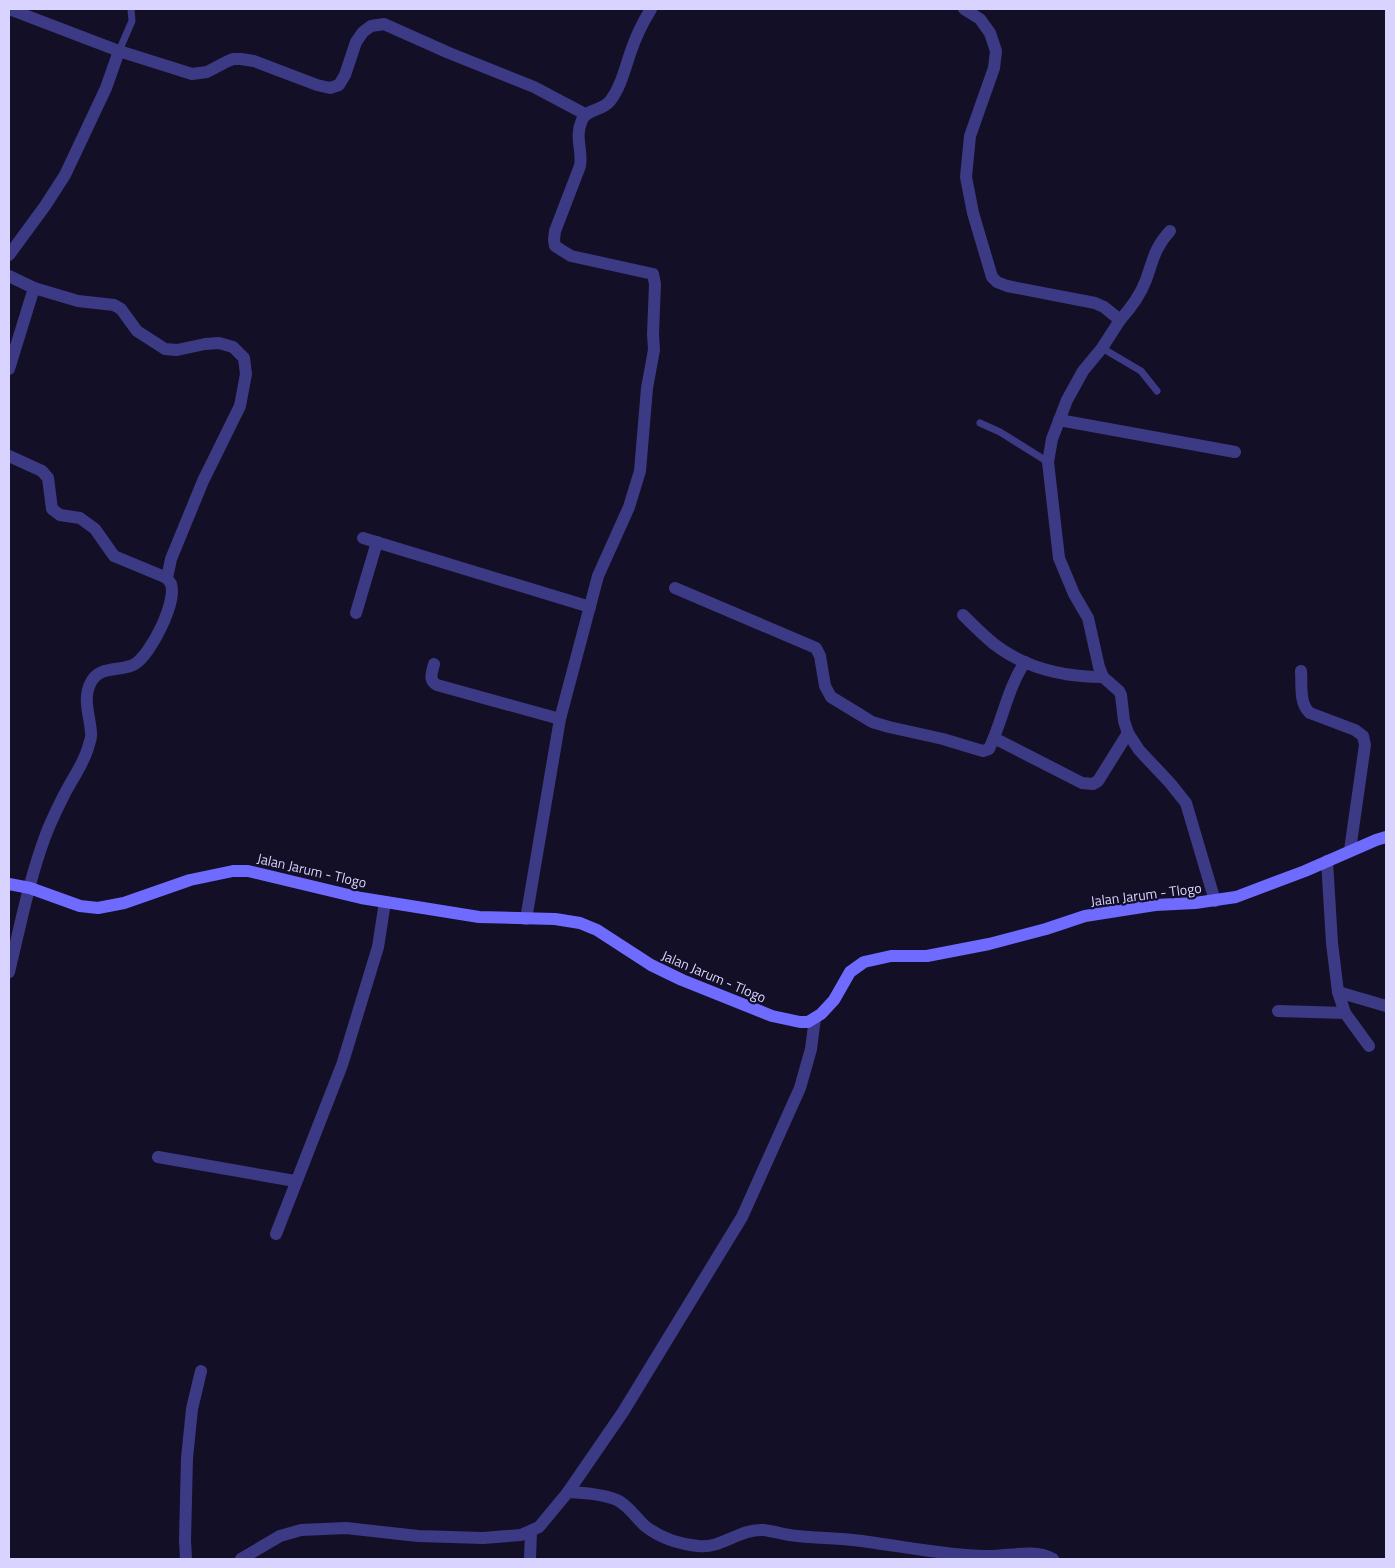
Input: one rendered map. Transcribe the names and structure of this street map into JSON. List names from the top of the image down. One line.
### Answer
{"streets":{"street":["Jalan Jarum - Tlogo"]}}
